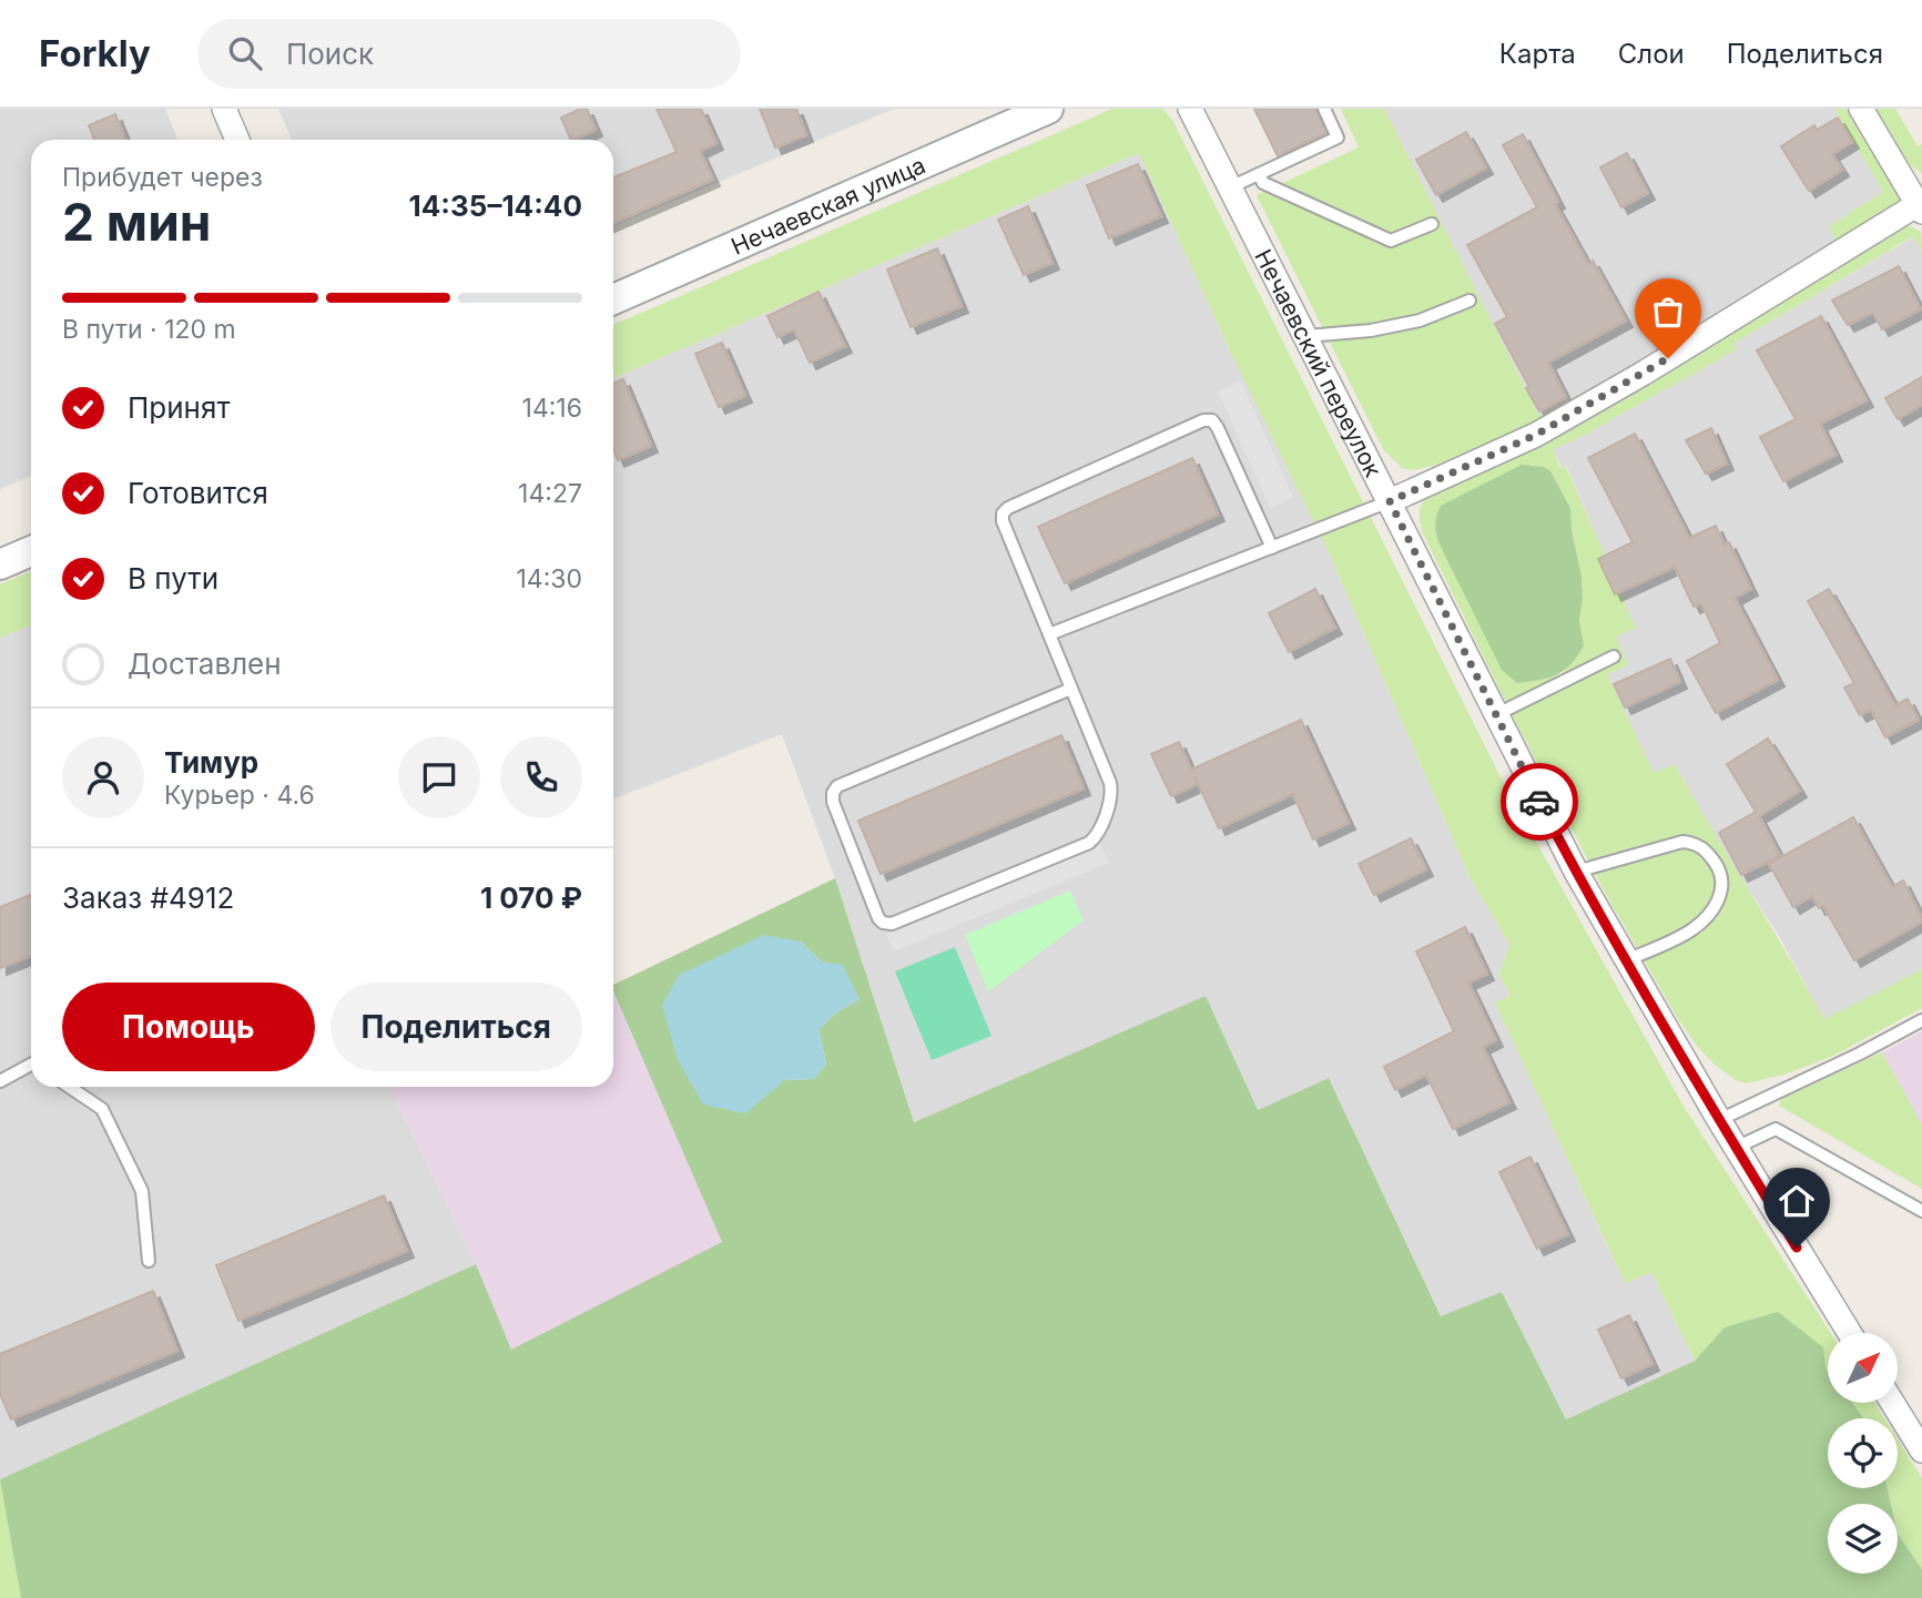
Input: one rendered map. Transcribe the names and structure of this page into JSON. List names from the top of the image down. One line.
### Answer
{"streets":{"street":["Нечаевская улица","Нечаевский переулок"]},"north":"top right","page":{"header":"Forkly","search":"Поиск","nav":["Карта","Слои","Поделиться"],"heading":["2 мин","Прибудет через","14:35–14:40"],"panel":["Тимур","Курьер · 4.6","Заказ #4912","1 070 ₽"],"bar":"В пути · 120 m","list":[["Принят","14:16"],["Готовится","14:27"],["В пути","14:30"],"Доставлен"],"buttons":["Помощь","Поделиться"]}}
